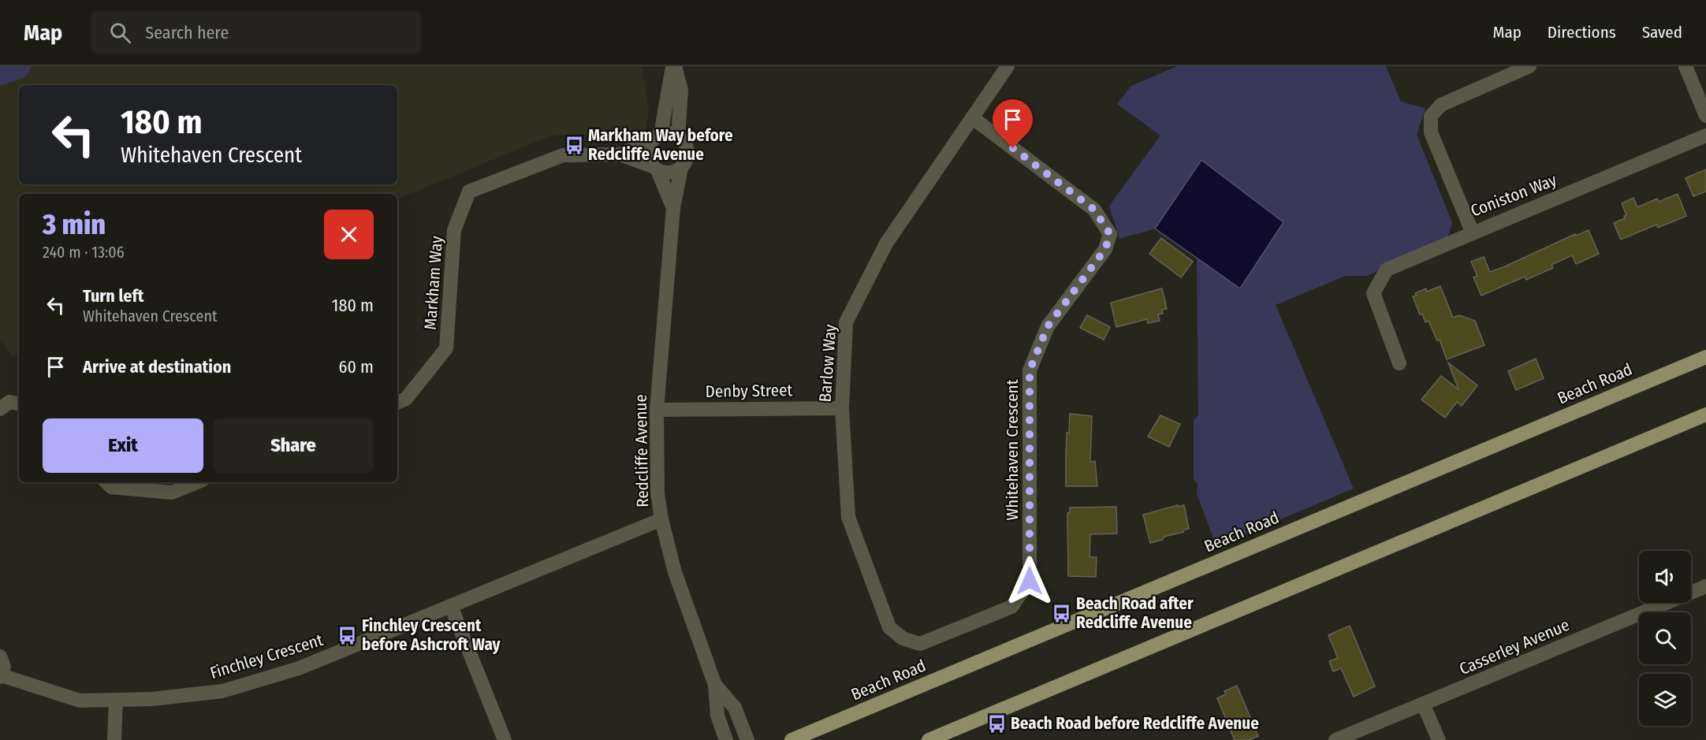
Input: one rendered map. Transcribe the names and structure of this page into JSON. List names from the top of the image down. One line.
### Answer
{"streets":{"main road":["Beach Road"],"street":["Coniston Way","Markham Way","Barlow Way","Denby Street","Whitehaven Crescent","Redcliffe Avenue","Casserley Avenue","Finchley Crescent"]},"crossings":[["Markham Way","Redcliffe Avenue"],["Barlow Way","Denby Street"],["Barlow Way","Whitehaven Crescent"],["Denby Street","Redcliffe Avenue"],["Redcliffe Avenue","Finchley Crescent"]],"places":{"bus stop":["Markham Way before Redcliffe Avenue","Beach Road after Redcliffe Avenue","Finchley Crescent before Ashcroft Way","Beach Road before Redcliffe Avenue"]},"page":{"header":"Map","search":"Search here","nav":["Map","Directions","Saved"],"turn":["180 m","Whitehaven Crescent"],"heading":["3 min","240 m · 13:06"],"list":[{"name":"Turn left","note":"Whitehaven Crescent","value":"180 m"},{"name":"Arrive at destination","value":"60 m"}],"buttons":["Exit","Share"]}}
